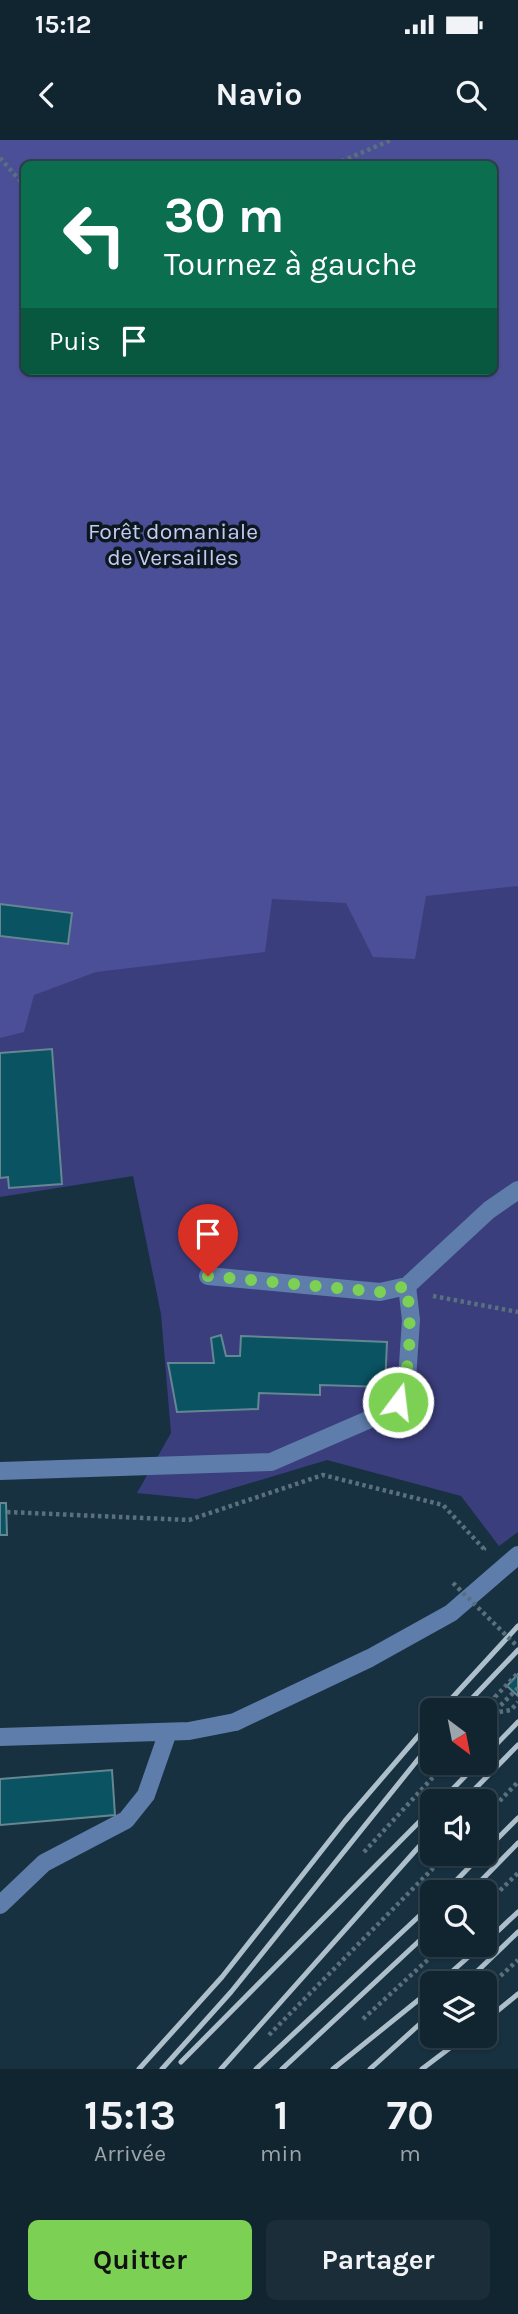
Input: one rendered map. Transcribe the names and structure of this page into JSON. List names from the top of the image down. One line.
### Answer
{"parks":["Forêt domaniale de Versailles"],"north":"bottom right","page":{"status":"15:12","header":"Navio","turn":["30 m","Tournez à gauche"],"then":"Puis","eta":["15:13","Arrivée","1","min","70","m"],"buttons":["Quitter","Partager"]}}
